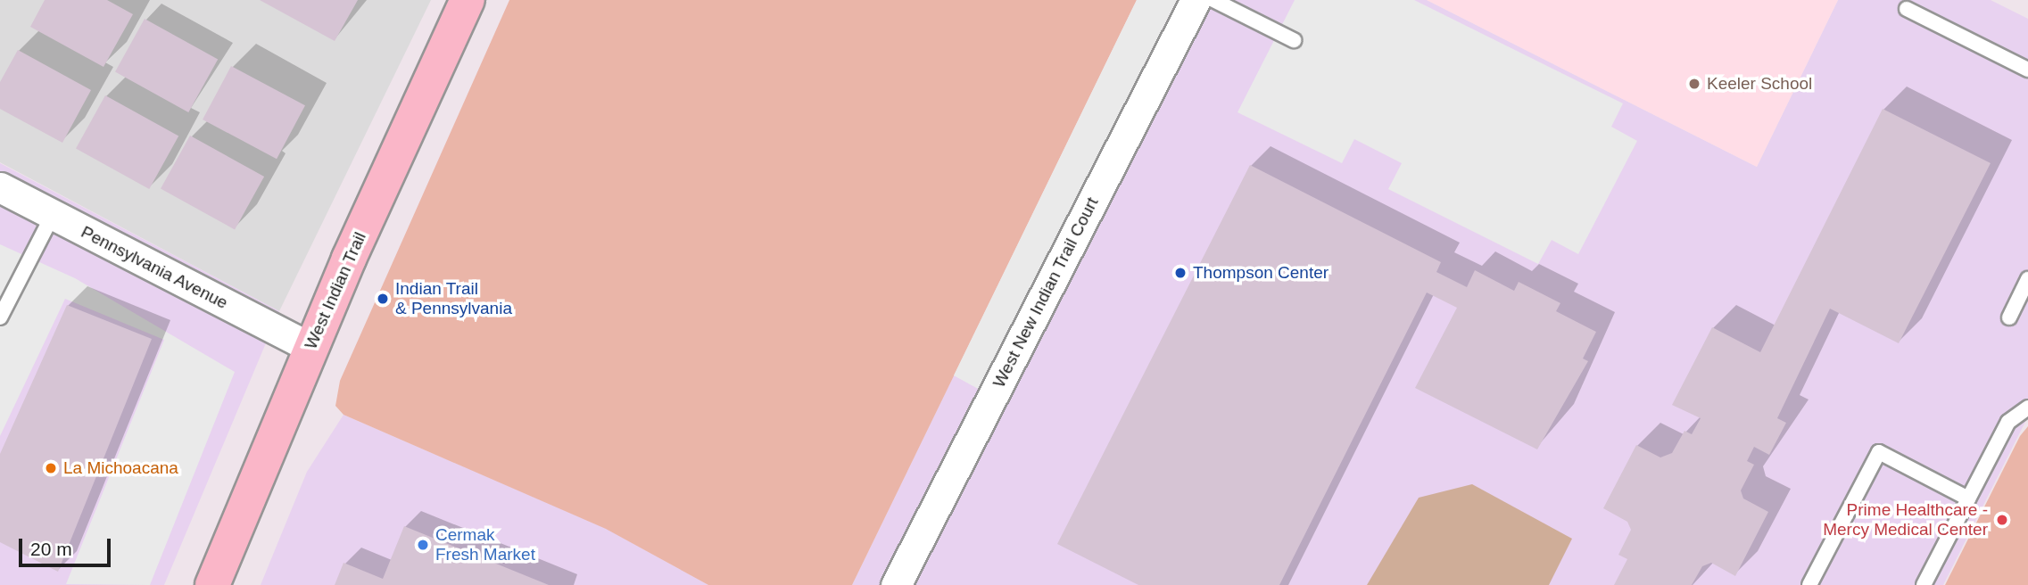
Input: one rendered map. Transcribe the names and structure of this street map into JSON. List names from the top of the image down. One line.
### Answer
{"streets":{"main road":["West Indian Trail"],"street":["Pennsylvania Avenue","West New Indian Trail Court"]},"crossings":[["Pennsylvania Avenue","West Indian Trail"]],"places":["Keeler School","Thompson Center","Indian Trail & Pennsylvania","La Michoacana","Prime Healthcare - Mercy Medical Center","Cermak Fresh Market"],"scale_bar":"20 m"}
